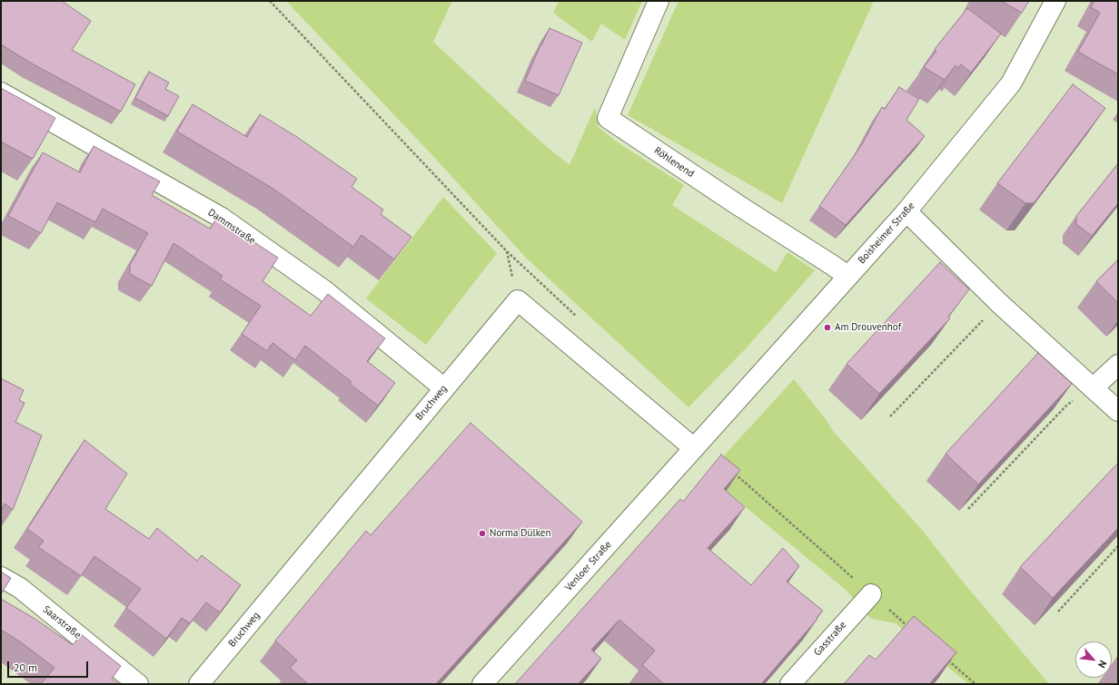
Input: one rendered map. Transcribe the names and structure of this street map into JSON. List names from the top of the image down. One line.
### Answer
{"streets":{"street":["Röhlenend","Dammstraße","Boisheimer Straße","Bruchweg","Venloer Straße","Saarstraße","Gasstraße"]},"crossings":[["Röhlenend","Boisheimer Straße"],["Dammstraße","Bruchweg"],["Boisheimer Straße","Bruchweg"],["Boisheimer Straße","Venloer Straße"],["Bruchweg","Venloer Straße"]],"places":["Am Drouvenhof","Norma Dülken"],"scale_bar":"20 m","north":"bottom right"}
